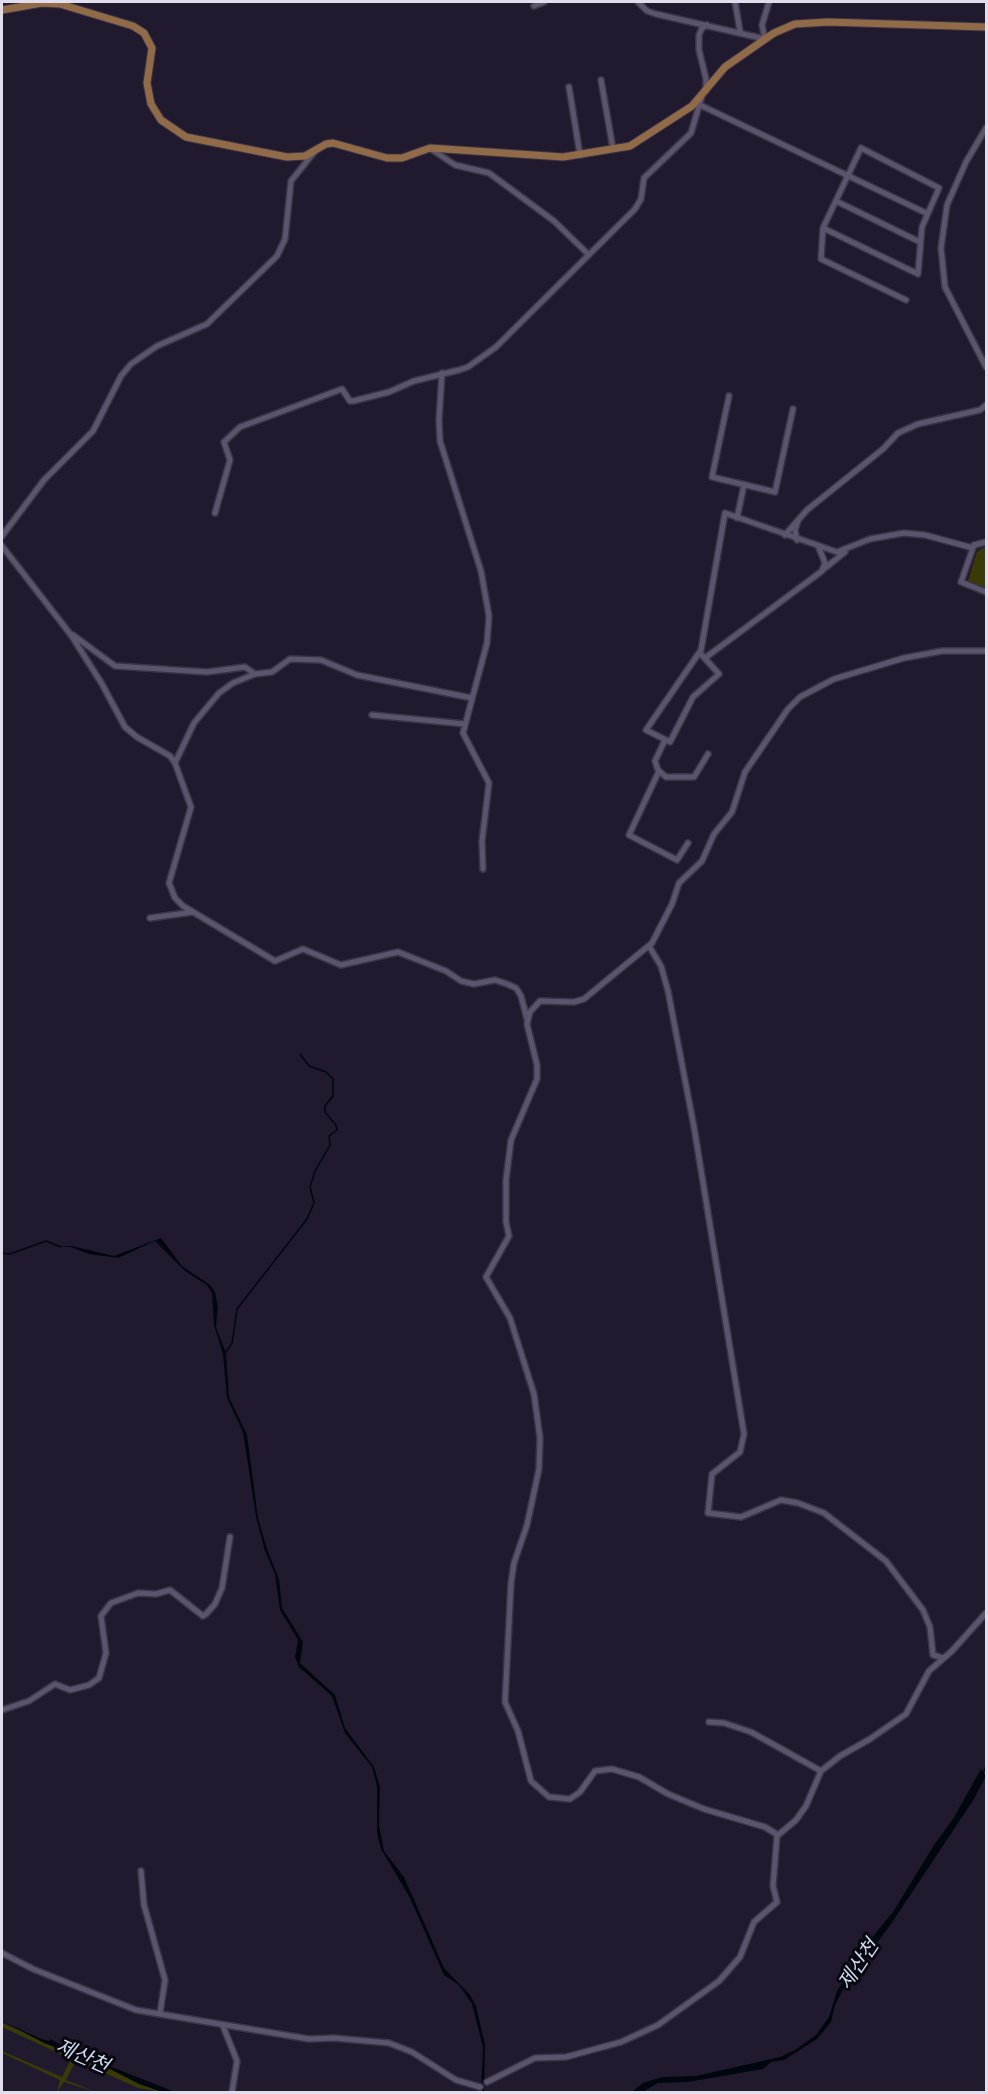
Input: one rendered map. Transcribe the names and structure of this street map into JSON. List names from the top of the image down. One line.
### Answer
{"water":["제산천"]}
